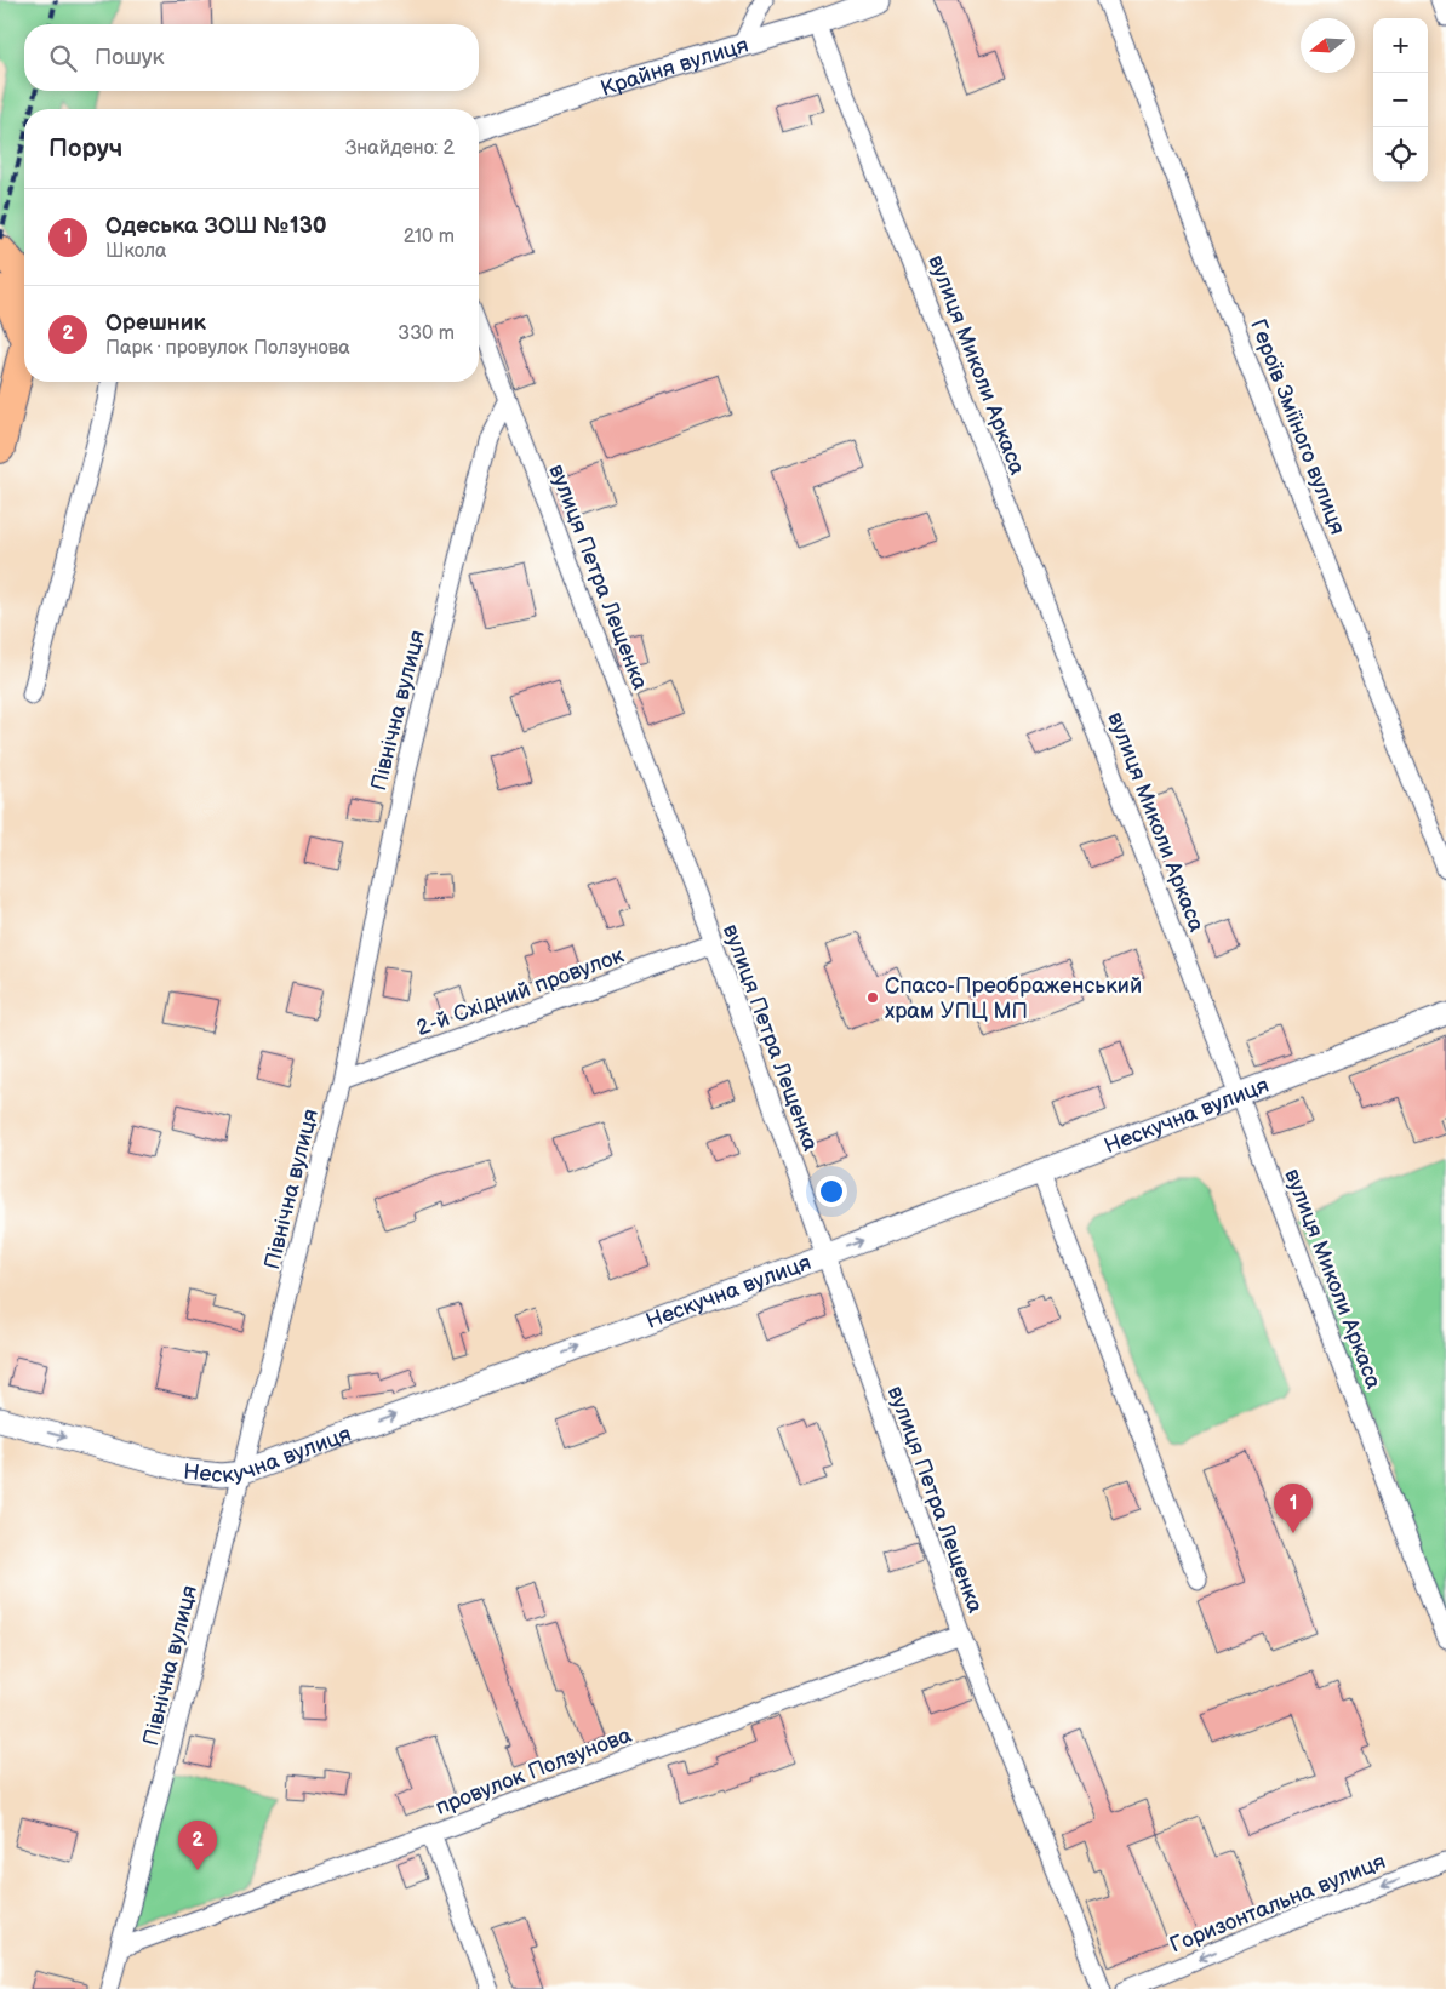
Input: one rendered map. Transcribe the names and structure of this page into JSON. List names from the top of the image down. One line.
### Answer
{"streets":{"street":["Крайня вулиця","вулиця Миколи Аркаса","Героїв Зміїного вулиця","вулиця Петра Лещенка","Північна вулиця","2-й Східний провулок","Нескучна вулиця","провулок Ползунова","Горизонтальна вулиця"]},"crossings":[["Крайня вулиця","вулиця Миколи Аркаса"],["вулиця Миколи Аркаса","Нескучна вулиця"],["вулиця Петра Лещенка","Північна вулиця"],["вулиця Петра Лещенка","2-й Східний провулок"],["вулиця Петра Лещенка","Нескучна вулиця"],["вулиця Петра Лещенка","провулок Ползунова"],["Північна вулиця","2-й Східний провулок"],["Північна вулиця","Нескучна вулиця"],["Північна вулиця","провулок Ползунова"]],"one_way":["Нескучна вулиця","Горизонтальна вулиця"],"places":["Спасо-Преображенський храм УПЦ МП"],"north":"left","page":{"map_buttons":["+","−"],"search":"Пошук","heading":["Поруч","Знайдено: 2"],"list":[{"mark":"1","name":"Одеська ЗОШ №130","note":"Школа","value":"210 m"},{"mark":"2","name":"Орешник","note":"Парк · провулок Ползунова","value":"330 m"}],"pins":["1","2"]}}
